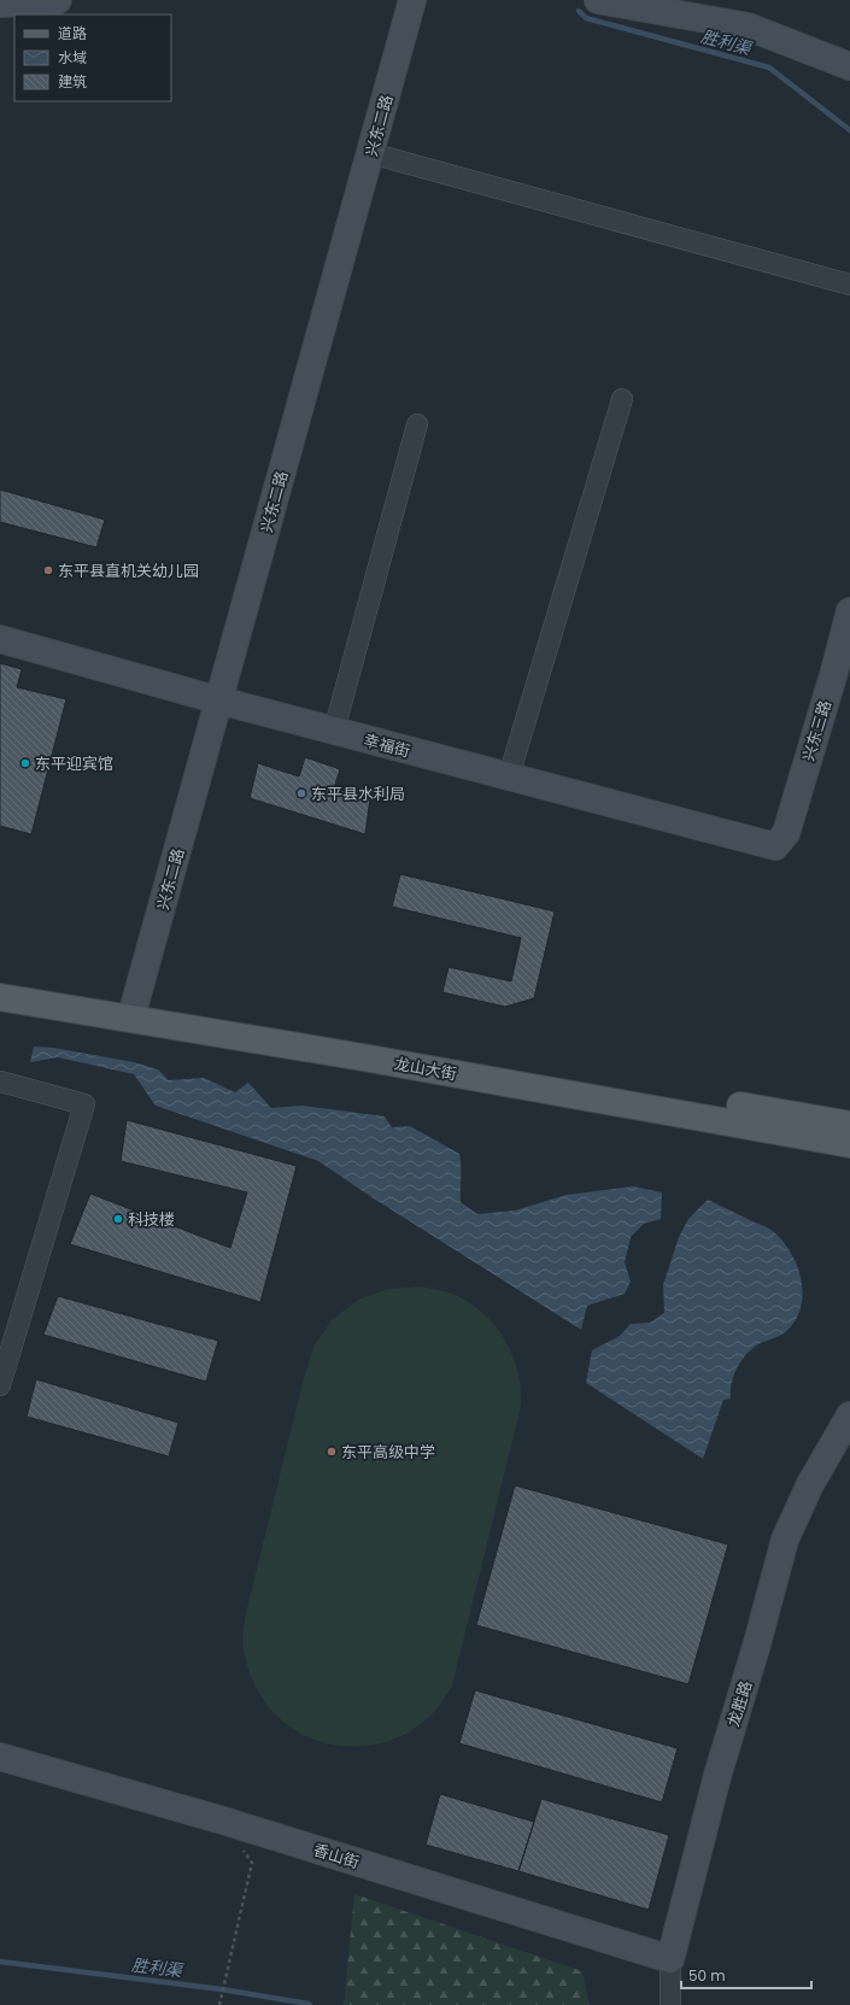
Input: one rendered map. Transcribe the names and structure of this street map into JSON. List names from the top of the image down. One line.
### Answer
{"streets":{"main road":["龙山大街"],"street":["兴东二路","兴东三路","幸福街","龙胜路","香山街"]},"crossings":[["兴东二路","幸福街"],["兴东二路","龙山大街"],["兴东三路","幸福街"],["龙胜路","香山街"]],"water":["胜利渠"],"places":["东平县直机关幼儿园","东平迎宾馆","东平县水利局","科技楼","东平高级中学"],"legend":["道路","水域","建筑"],"scale_bar":"50 m"}
